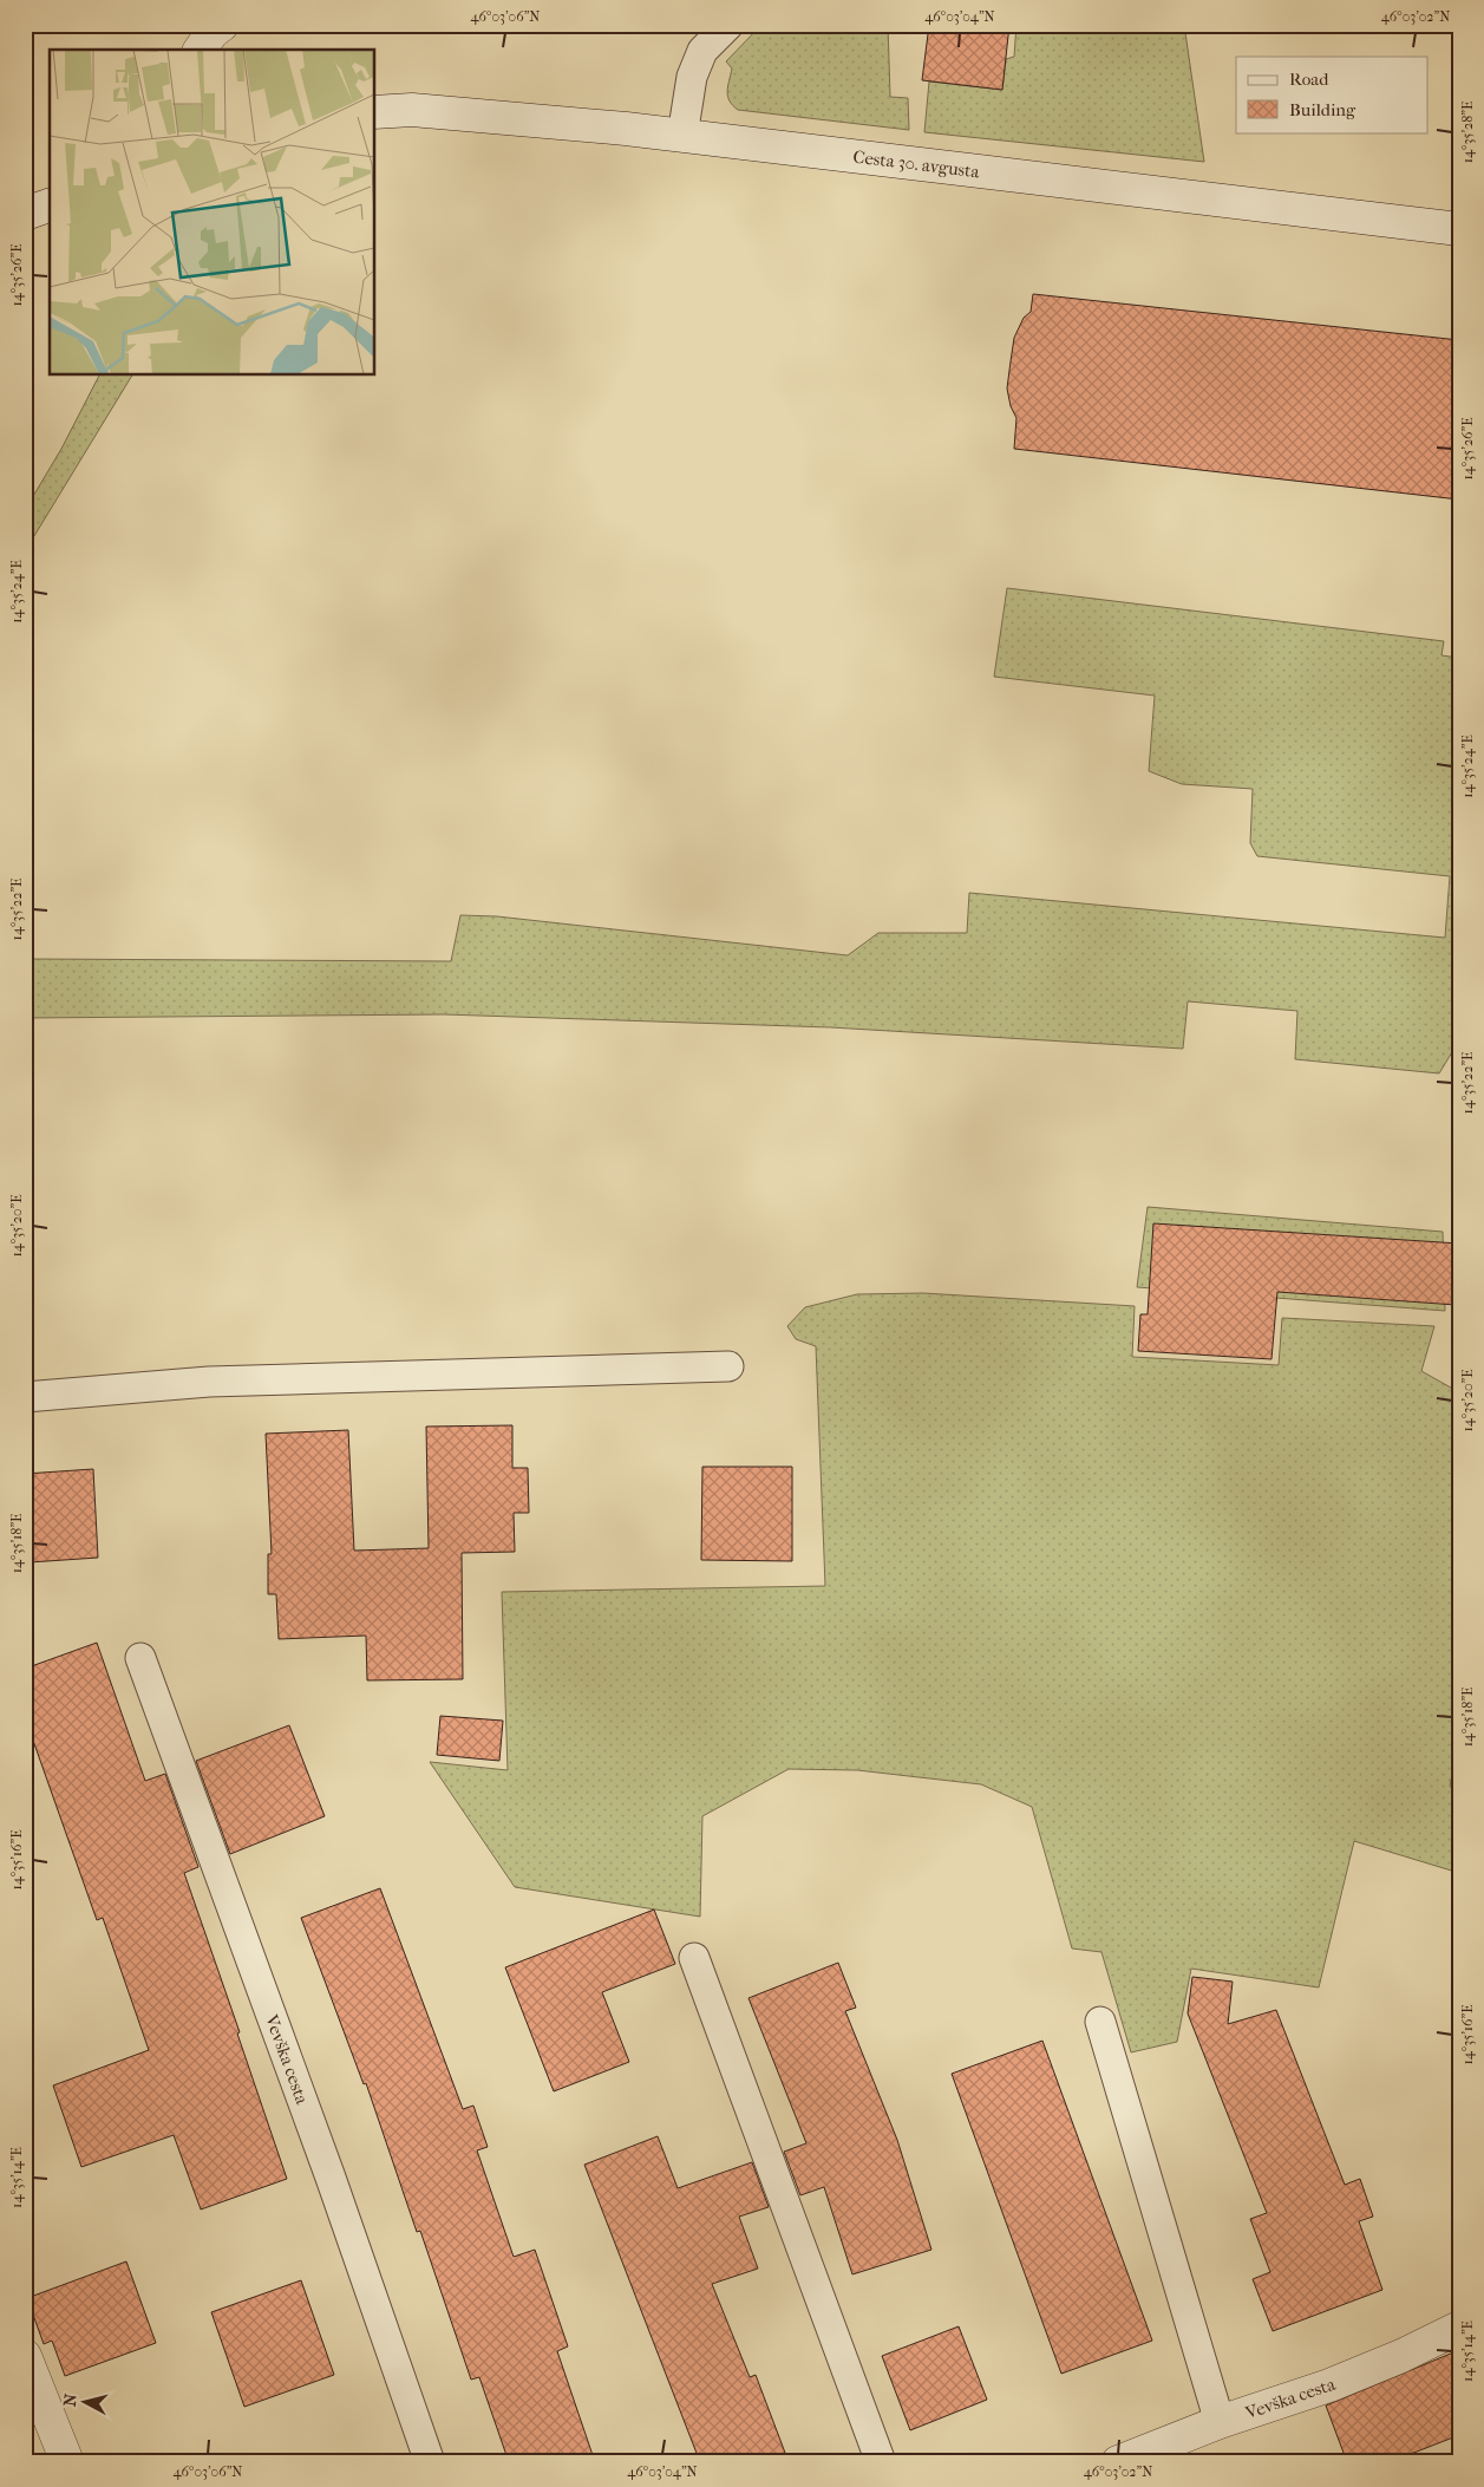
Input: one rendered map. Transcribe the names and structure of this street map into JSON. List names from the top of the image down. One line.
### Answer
{"streets":{"street":["Cesta 30. avgusta","Vevška cesta"]},"legend":["Road","Building"],"north":"left","coordinates":["46°03'06\"N","46°03'04\"N","46°03'02\"N","14°35'28\"E","14°35'26\"E","14°35'24\"E","14°35'22\"E","14°35'20\"E","14°35'18\"E","14°35'16\"E","14°35'14\"E"]}
